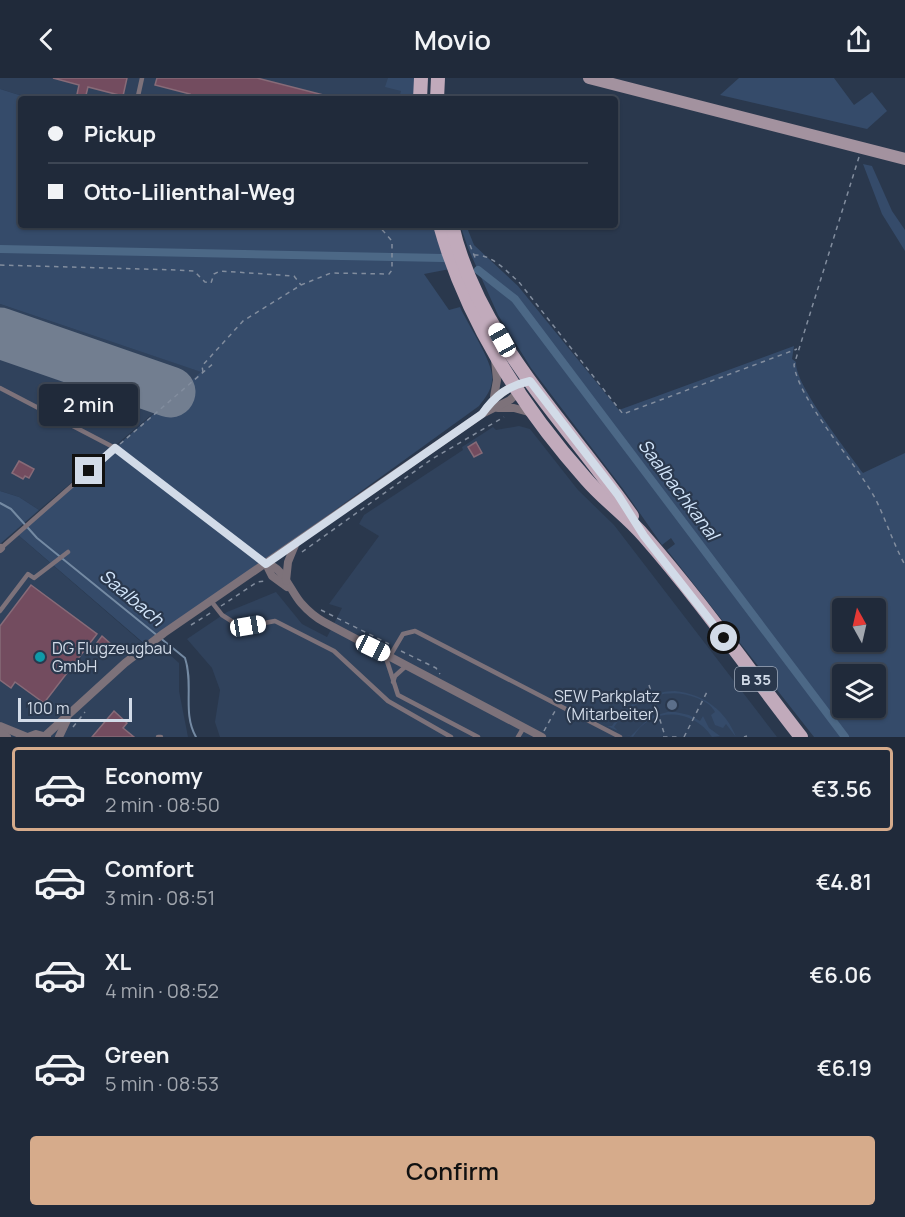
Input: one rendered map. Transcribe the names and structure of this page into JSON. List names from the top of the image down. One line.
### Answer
{"streets":{"main road":["B 35"]},"water":["Saalbachkanal","Saalbach"],"places":["DG Flugzeugbau GmbH","SEW Parkplatz (Mitarbeiter)"],"scale_bar":"100 m","north":"top","page":{"header":"Movio","banner":["Pickup","Otto-Lilienthal-Weg"],"bubble":"2 min","scale":"100 m","list":[{"name":"Economy","note":"2 min · 08:50","value":"€3.56"},{"name":"Comfort","note":"3 min · 08:51","value":"€4.81"},{"name":"XL","note":"4 min · 08:52","value":"€6.06"},{"name":"Green","note":"5 min · 08:53","value":"€6.19"}],"buttons":"Confirm"}}
